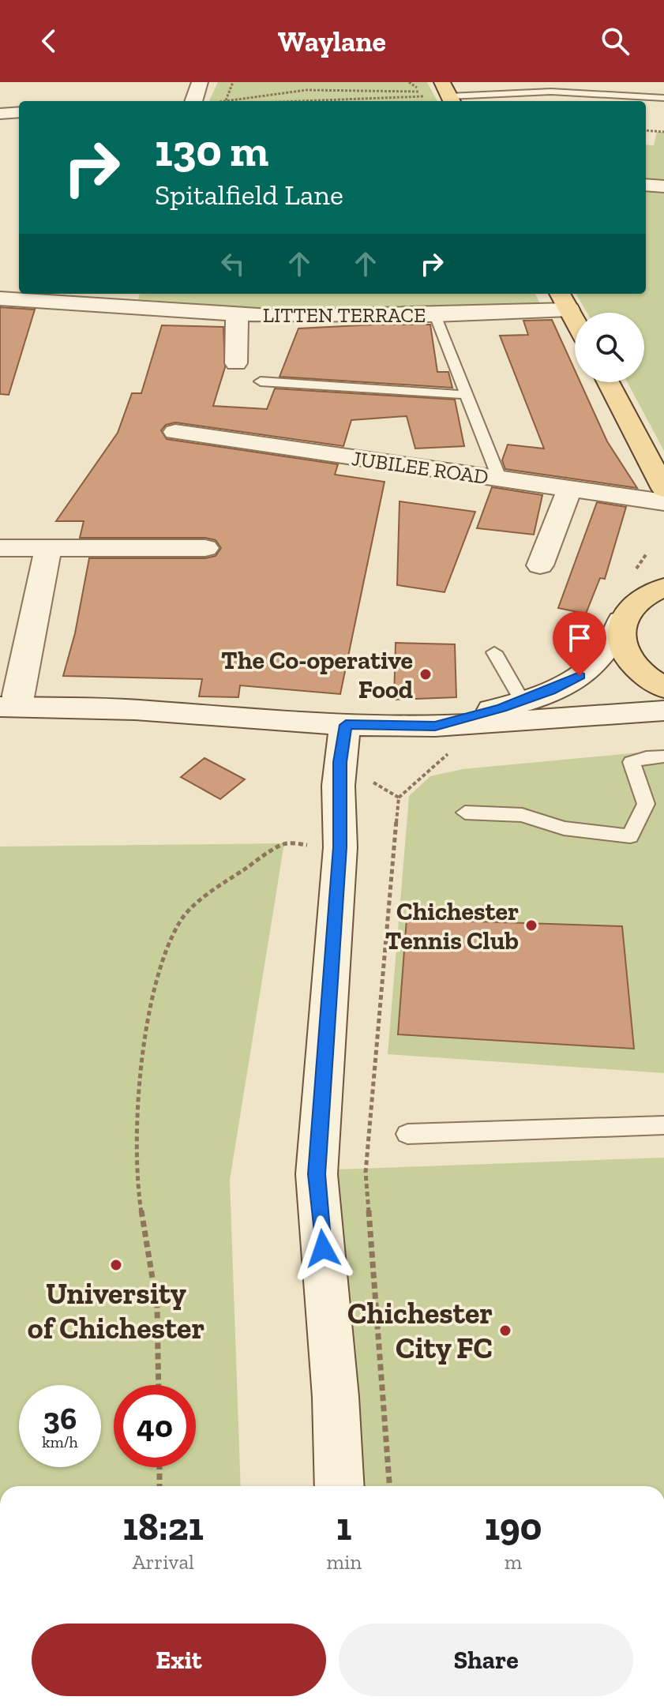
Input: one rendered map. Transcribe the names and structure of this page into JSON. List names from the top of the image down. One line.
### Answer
{"streets":{"street":["LITTEN TERRACE","JUBILEE ROAD"]},"places":["The Co-operative Food","Chichester Tennis Club","University of Chichester","Chichester City FC"],"page":{"header":"Waylane","turn":["130 m","Spitalfield Lane"],"speed":"36 km/h","limit":"40","eta":["18:21","Arrival","1","min","190","m"],"buttons":["Exit","Share"]}}
